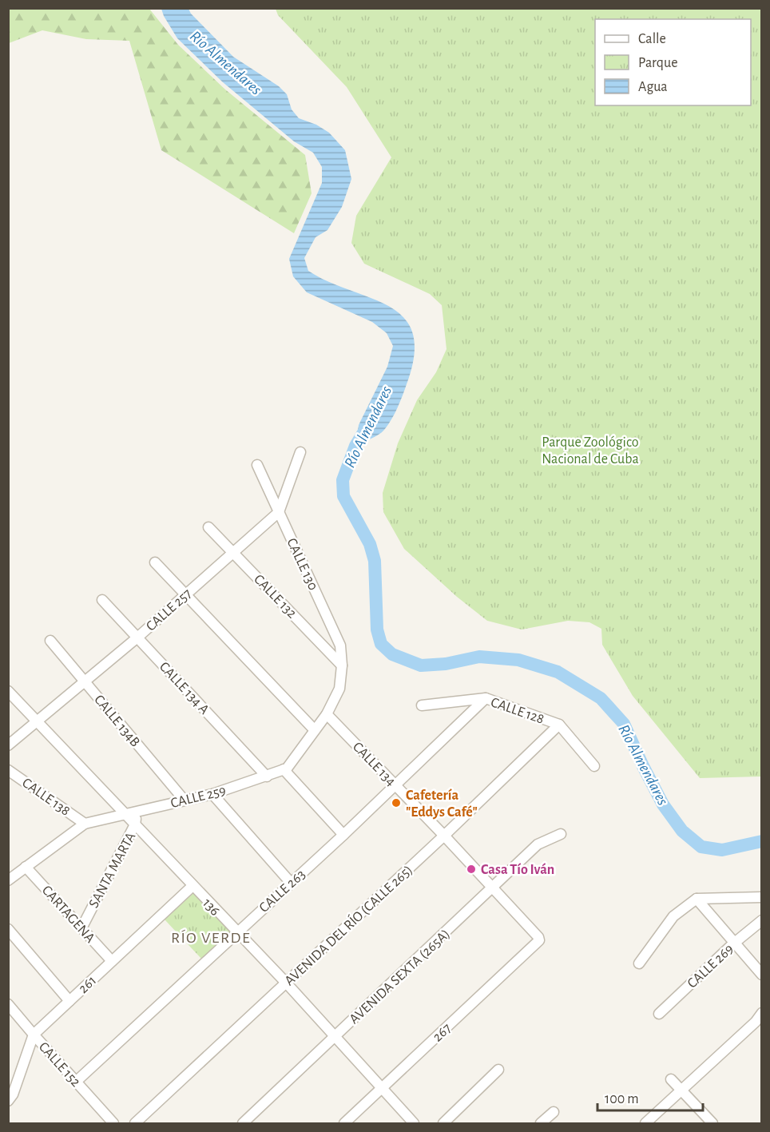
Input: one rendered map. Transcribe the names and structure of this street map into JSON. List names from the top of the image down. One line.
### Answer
{"streets":{"street":["CALLE 130","CALLE 132","CALLE 257","CALLE 134 A","CALLE 128","CALLE 134B","CALLE 134","CALLE 138","CALLE 259","SANTA MARTA","CALLE 263","136","CARTAGENA","AVENIDA DEL RÍO (CALLE 265)","CALLE 269","AVENIDA SEXTA (265A)","261","267","CALLE 152"]},"crossings":[["CALLE 130","CALLE 132"],["CALLE 130","CALLE 257"],["CALLE 130","CALLE 259"],["CALLE 132","CALLE 257"],["CALLE 132","CALLE 259"],["CALLE 257","CALLE 134 A"],["CALLE 257","CALLE 134B"],["CALLE 257","136"],["CALLE 134 A","CALLE 259"],["CALLE 128","CALLE 263"],["CALLE 128","AVENIDA DEL RÍO (CALLE 265)"],["CALLE 134B","CALLE 259"],["CALLE 134","CALLE 259"],["CALLE 134","CALLE 263"],["CALLE 134","AVENIDA DEL RÍO (CALLE 265)"],["CALLE 134","AVENIDA SEXTA (265A)"],["CALLE 134","267"],["CALLE 138","CALLE 259"],["CALLE 259","SANTA MARTA"],["CALLE 259","136"],["CALLE 259","CARTAGENA"],["SANTA MARTA","136"],["SANTA MARTA","CARTAGENA"],["CALLE 263","136"],["CALLE 263","CALLE 152"],["136","AVENIDA DEL RÍO (CALLE 265)"],["136","AVENIDA SEXTA (265A)"],["136","261"],["136","267"],["CARTAGENA","261"],["261","CALLE 152"]],"districts":["RÍO VERDE"],"water":["Río Almendares"],"parks":["Parque Zoológico Nacional de Cuba"],"places":["Cafetería \"Eddys Café\"","Casa Tío Iván"],"legend":["Calle","Parque","Agua"],"scale_bar":"100 m"}
